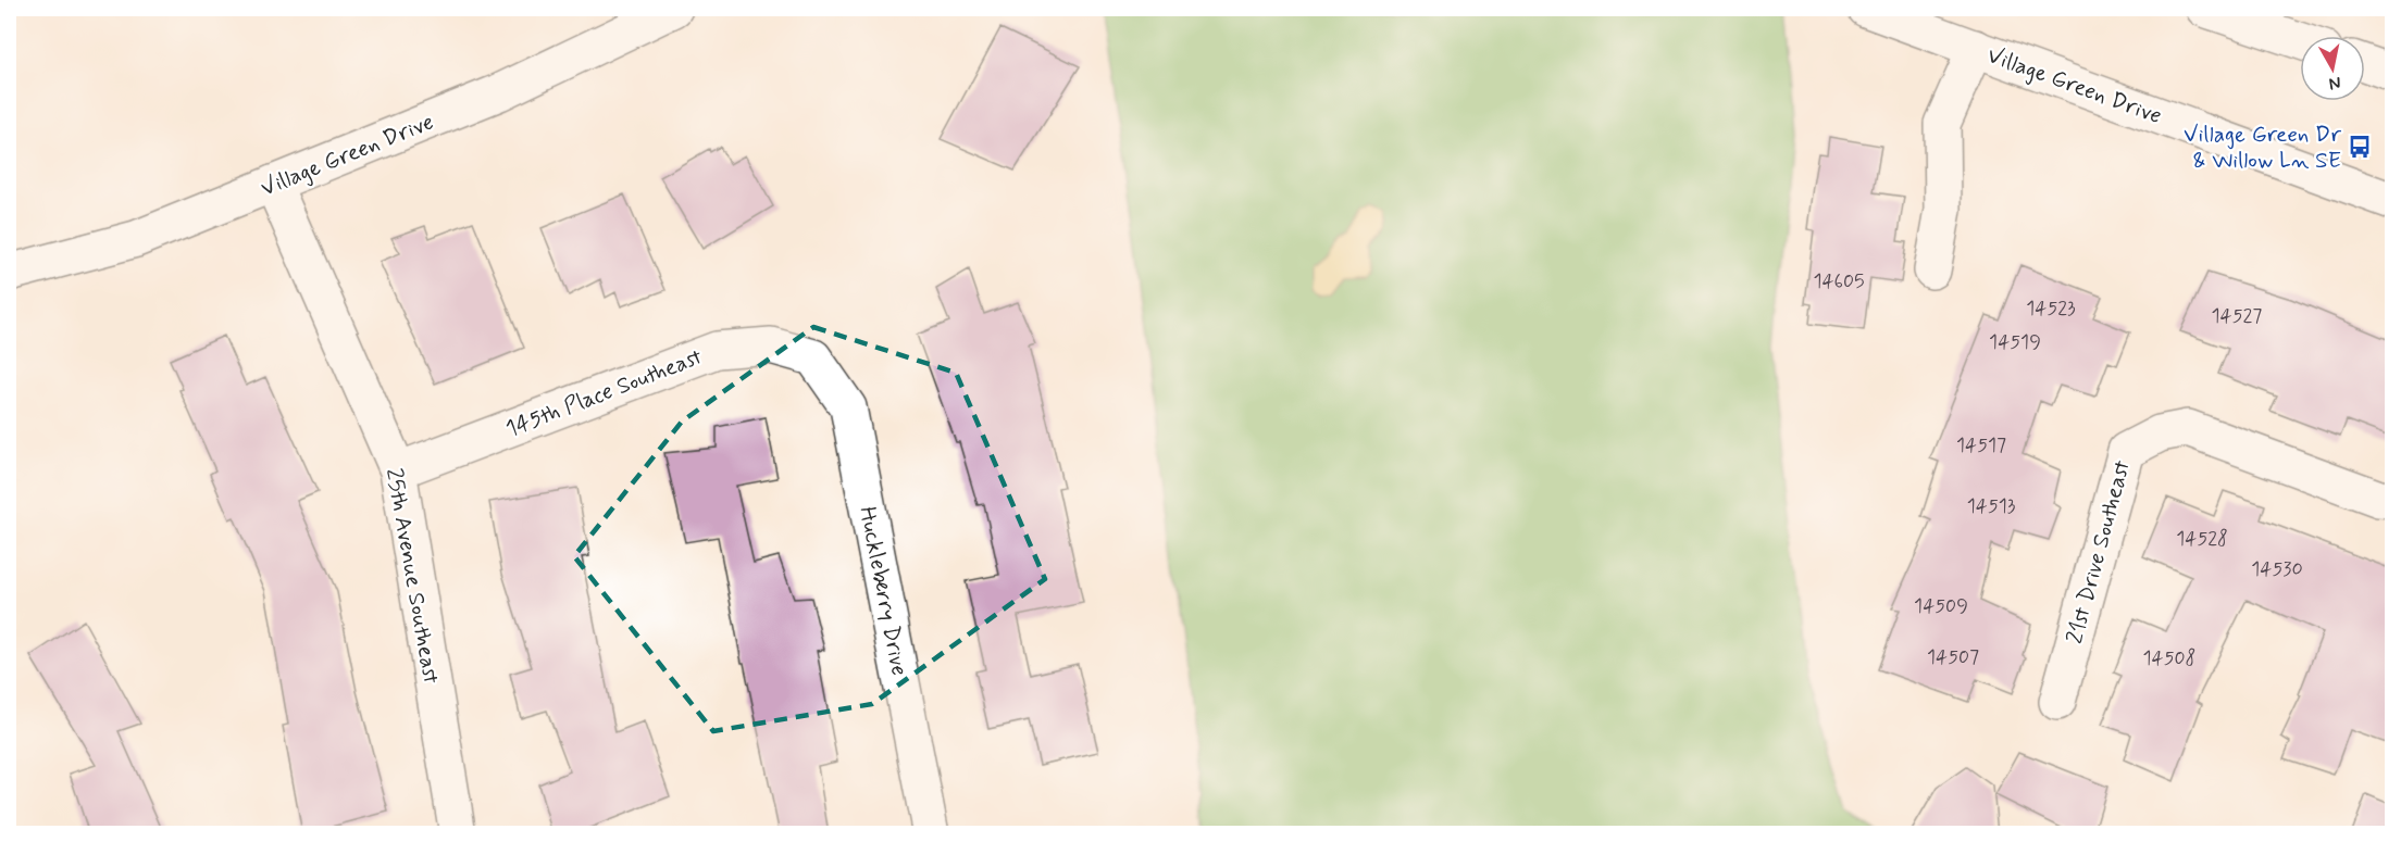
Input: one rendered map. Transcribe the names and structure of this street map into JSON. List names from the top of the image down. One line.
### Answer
{"streets":{"street":["Village Green Drive","145th Place Southeast","21st Drive Southeast","25th Avenue Southeast","Huckleberry Drive"]},"crossings":[["Village Green Drive","25th Avenue Southeast"],["145th Place Southeast","25th Avenue Southeast"],["145th Place Southeast","Huckleberry Drive"]],"places":{"bus stop":["Village Green Dr & Willow Ln SE"]},"house_numbers":["14605","14523","14527","14519","14517","14513","14528","14530","14509","14507","14508"],"north":"bottom"}
